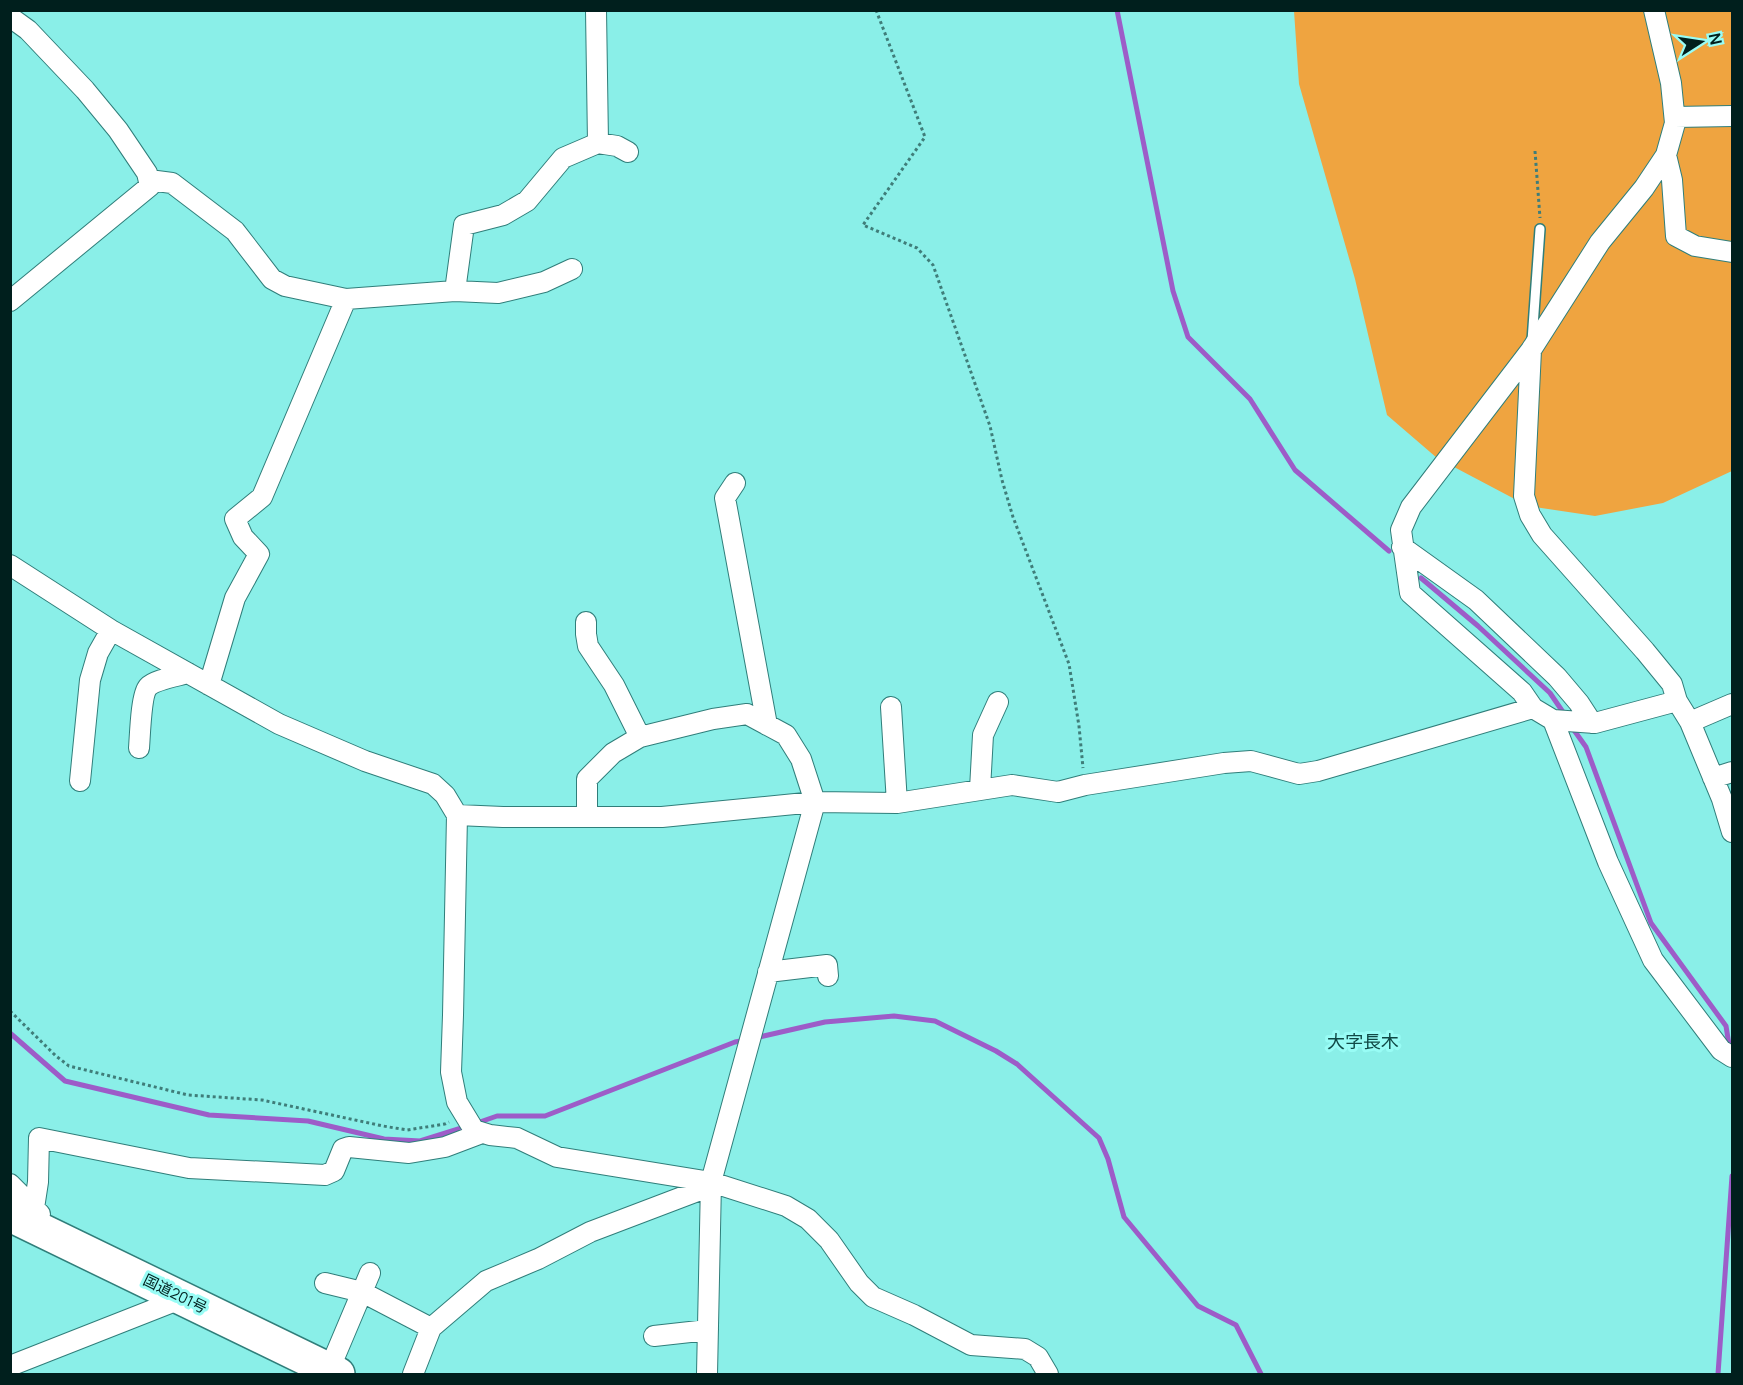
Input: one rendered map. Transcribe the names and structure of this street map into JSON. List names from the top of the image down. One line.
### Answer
{"streets":{"highway":["国道201号"]},"districts":["大字長木"],"north":"right"}
